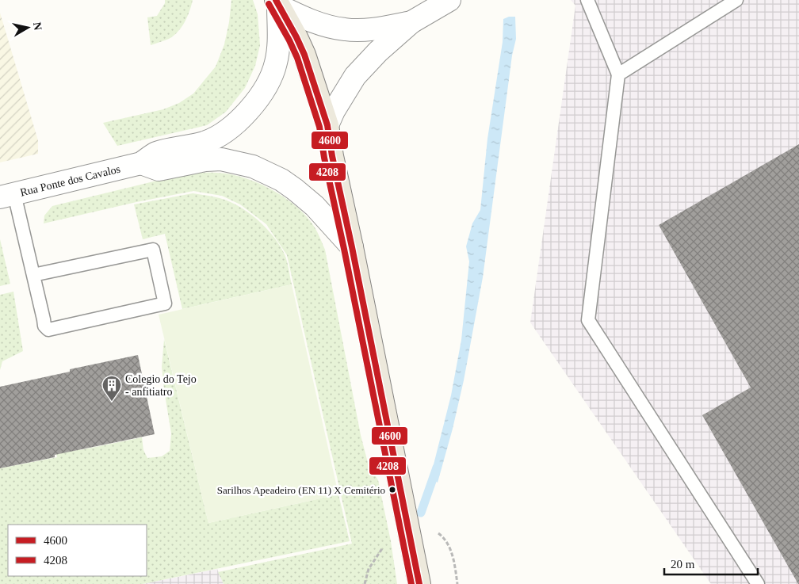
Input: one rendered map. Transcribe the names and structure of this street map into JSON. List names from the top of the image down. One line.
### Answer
{"streets":{"street":["Rua Ponte dos Cavalos"]},"places":{"building":["Colegio do Tejo - anfitiatro"],"other":["Sarilhos Apeadeiro (EN 11) X Cemitério"]},"lines":["transit line 4600","transit line 4208"],"legend":["4600","4208"],"scale_bar":"20 m","north":"right"}
